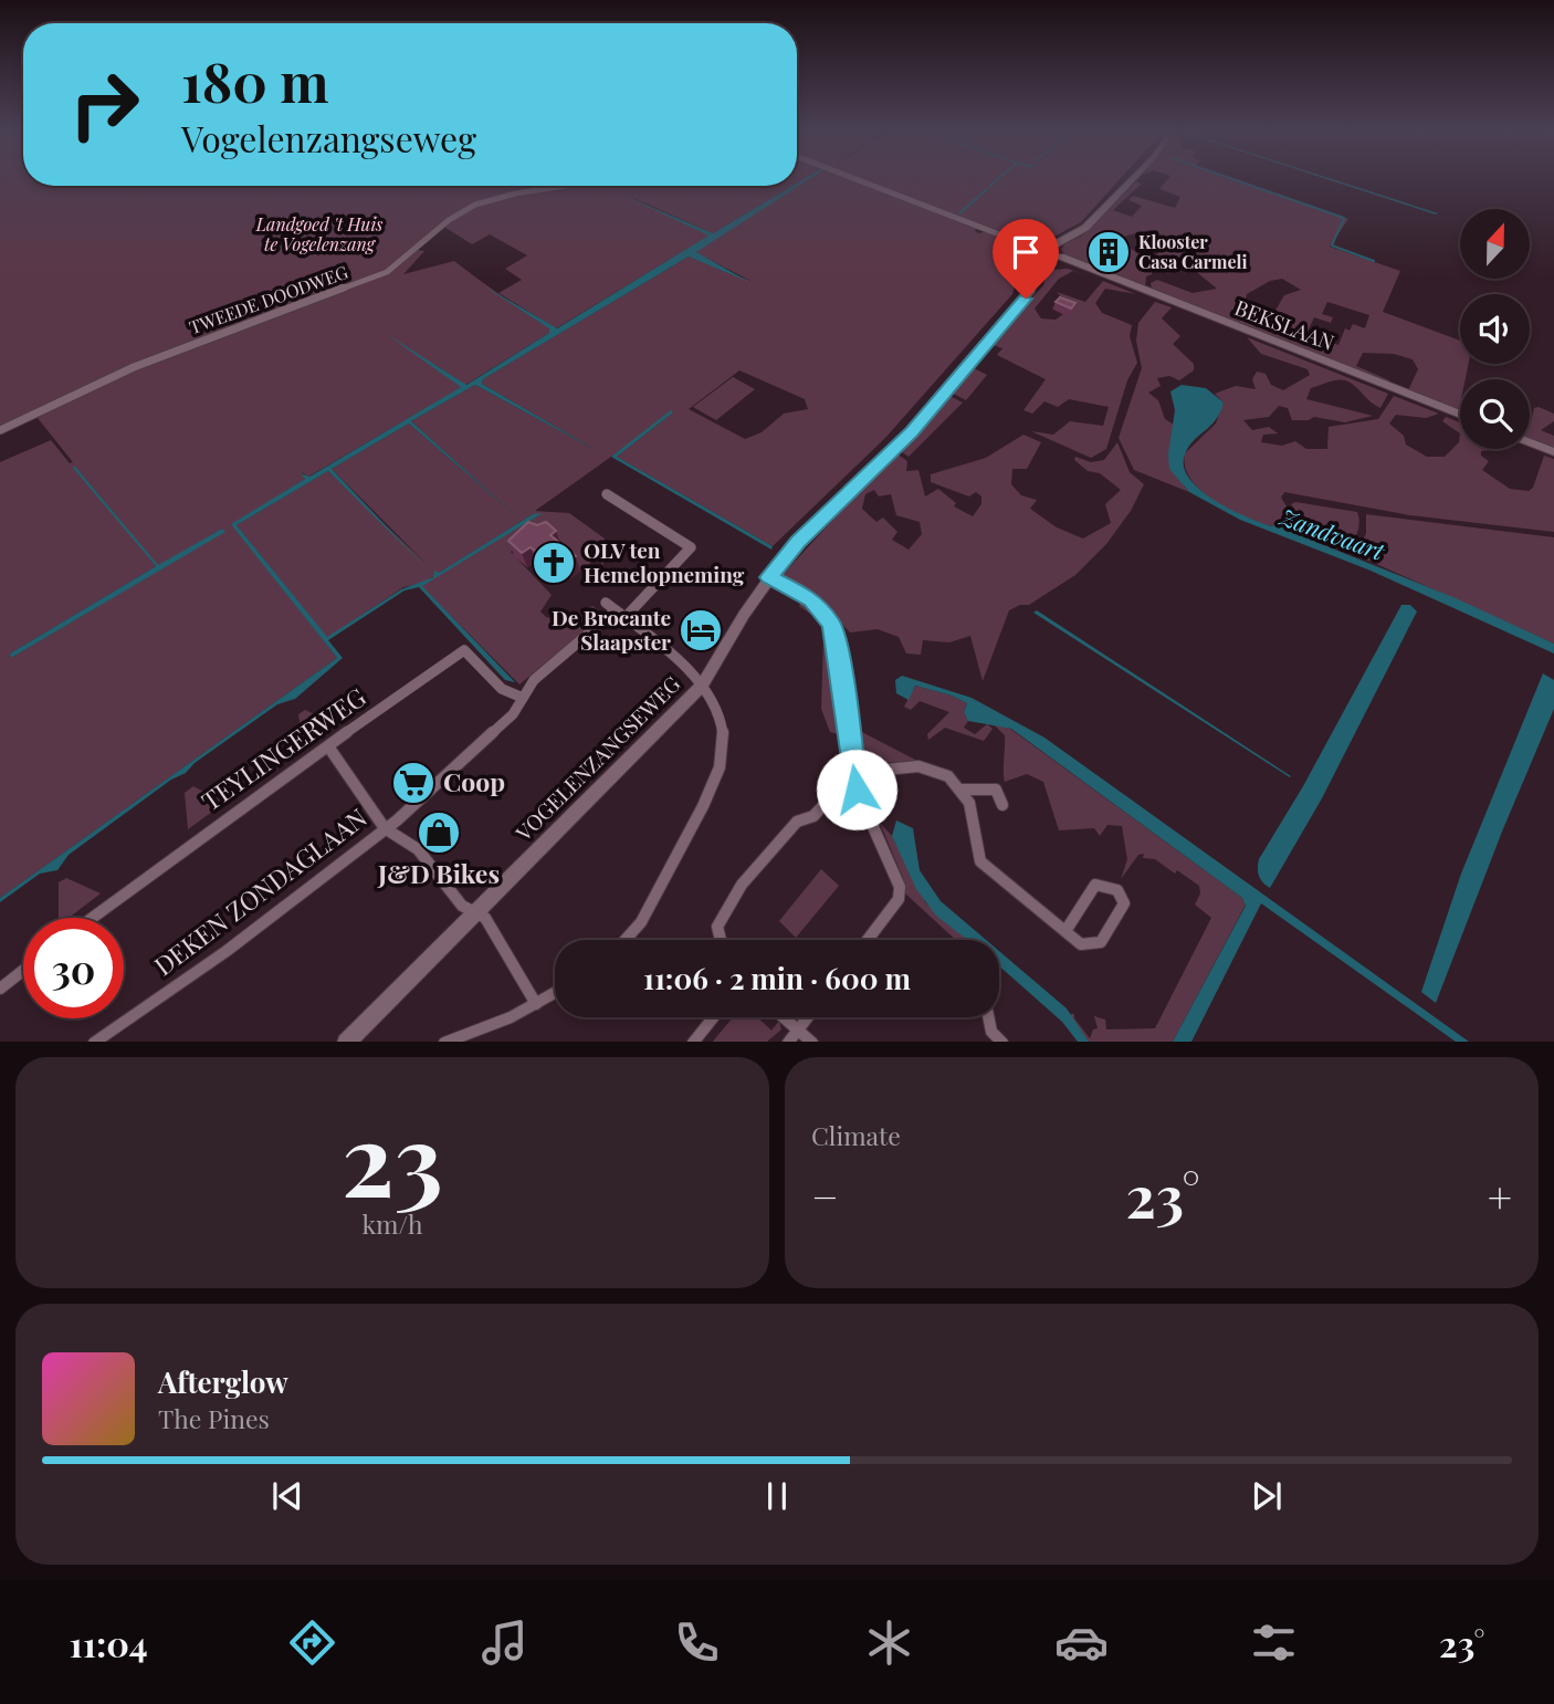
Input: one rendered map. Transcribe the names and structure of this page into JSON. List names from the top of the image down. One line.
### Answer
{"streets":{"main road":["BEKSLAAN","VOGELENZANGSEWEG"],"street":["TWEEDE DOODWEG","TEYLINGERWEG","DEKEN ZONDAGLAAN"]},"crossings":[["TEYLINGERWEG","DEKEN ZONDAGLAAN"]],"water":["Zandvaart"],"parks":["Landgoed 't Huis te Vogelenzang"],"places":{"building":["Klooster Casa Carmeli"],"church":["OLV ten Hemelopneming"],"hotel":["De Brocante Slaapster"],"supermarket":["Coop"],"shop":["J&D Bikes"]},"north":"top","page":{"turn":["180 m","Vogelenzangseweg"],"limit":"30","trip":"11:06 · 2 min · 600 m","tile":[["23","km/h"],"Climate"],"heat":["−","23°","+"],"song":["Afterglow","The Pines"],"tabs":["11:04","23°"]}}
